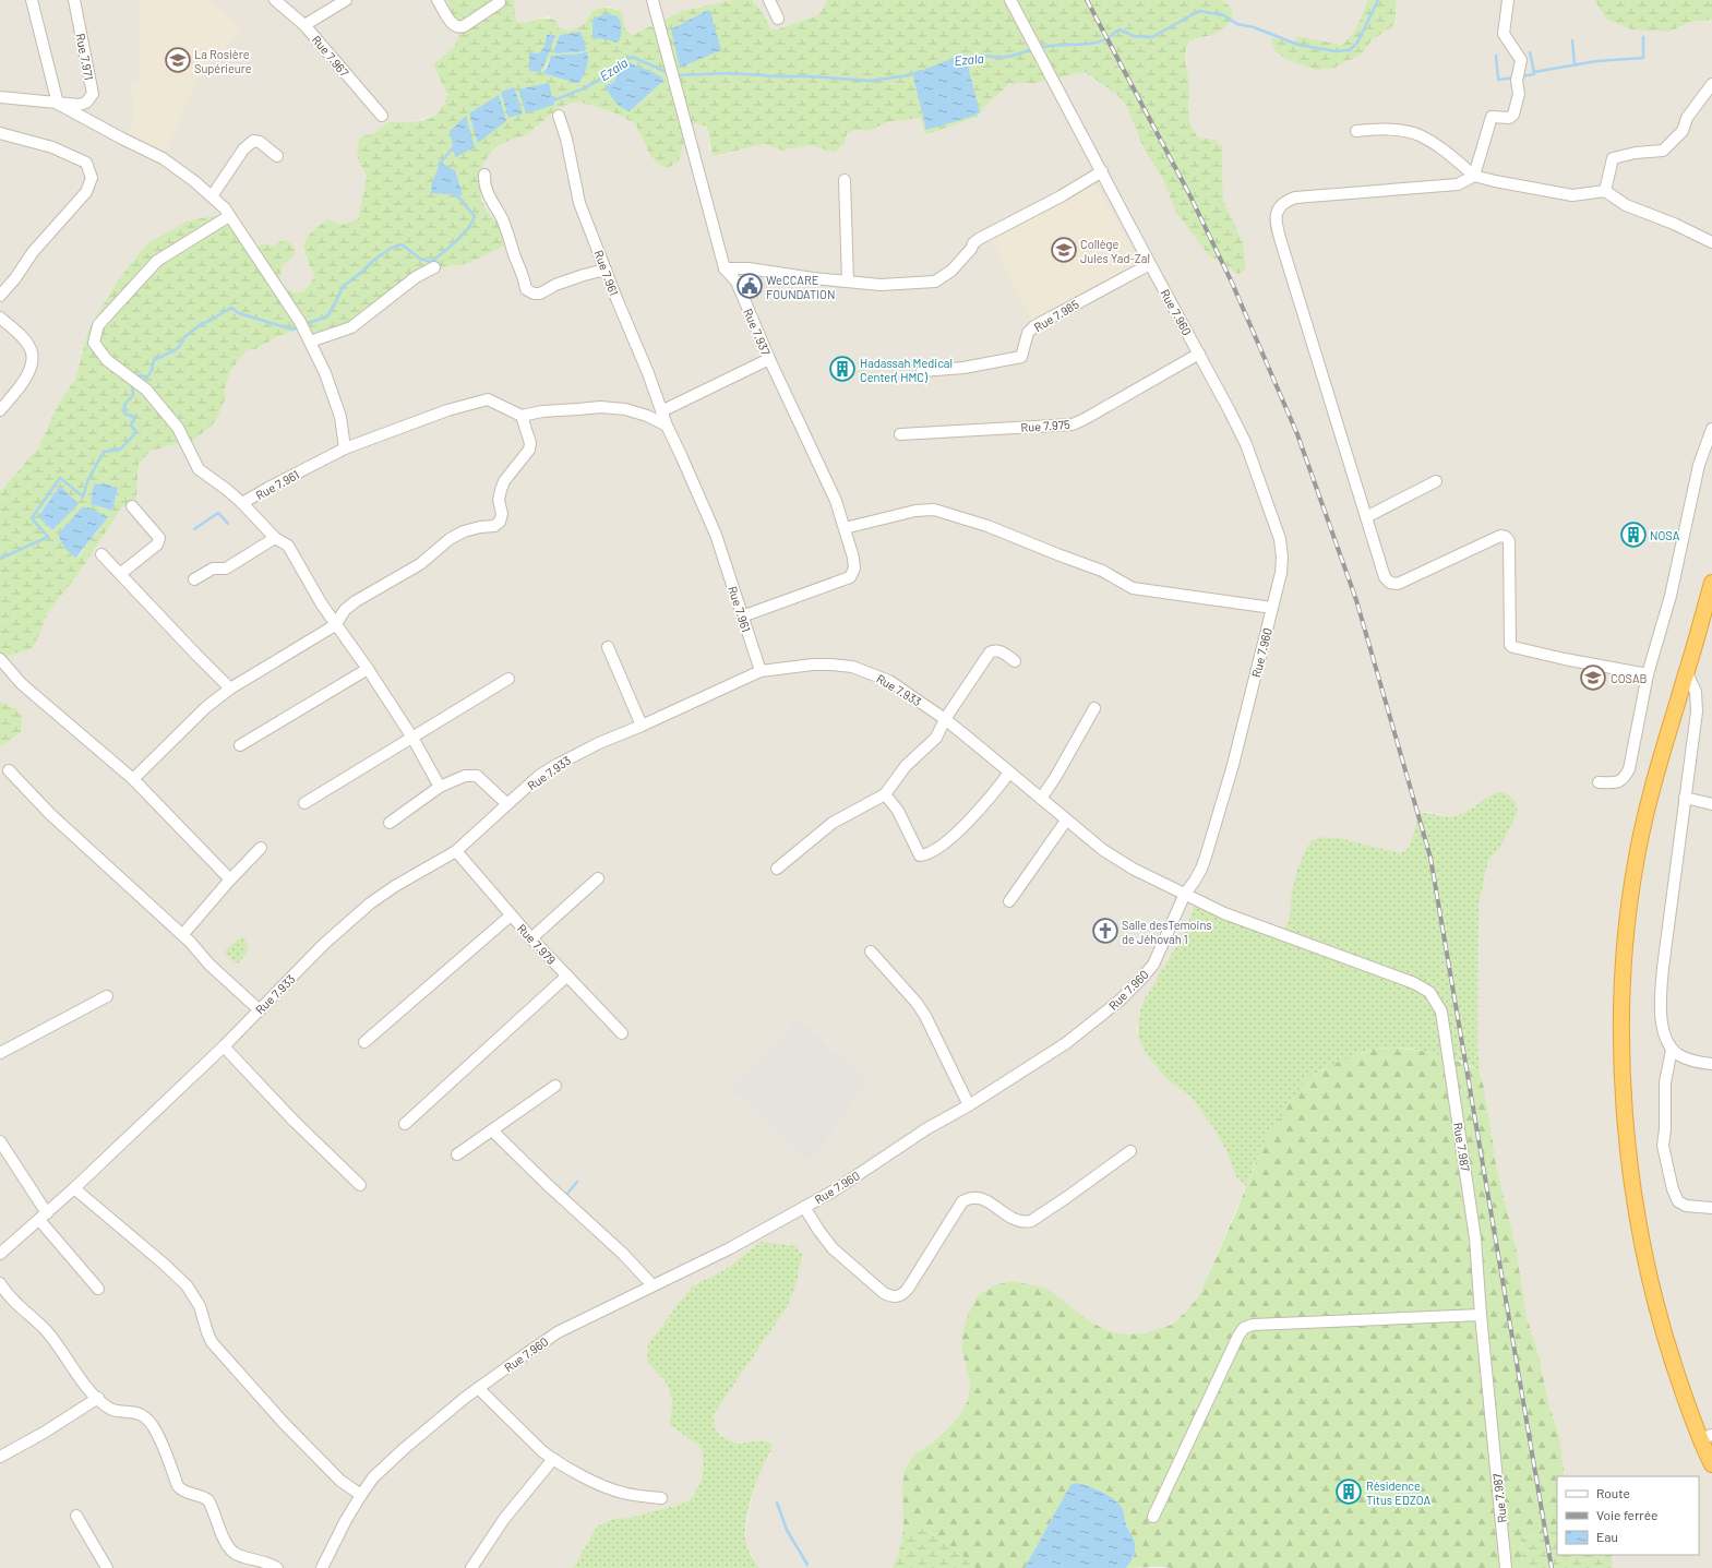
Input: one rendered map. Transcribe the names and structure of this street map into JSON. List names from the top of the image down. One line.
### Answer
{"streets":{"street":["Rue 7.967","Rue 7.971","Rue 7.961","Rue 7.960","Rue 7.985","Rue 7.937","Rue 7.975","Rue 7.933","Rue 7.979","Rue 7.987"]},"crossings":[["Rue 7.961","Rue 7.937"],["Rue 7.961","Rue 7.933"],["Rue 7.960","Rue 7.985"],["Rue 7.960","Rue 7.975"],["Rue 7.960","Rue 7.933"],["Rue 7.960","Rue 7.987"],["Rue 7.933","Rue 7.979"],["Rue 7.933","Rue 7.987"]],"water":["Ezala"],"places":{"school or university":["La Rosière Supérieure","Collège Jules Yad-Zal","COSAB"],"public building":["WeCCARE FOUNDATION"],"building":["Hadassah Medical Center( HMC)","NOSA","Résidence Titus EDZOA"],"church":["Salle desTemoins de Jéhovah 1"]},"legend":["Route","Voie ferrée","Eau"]}
